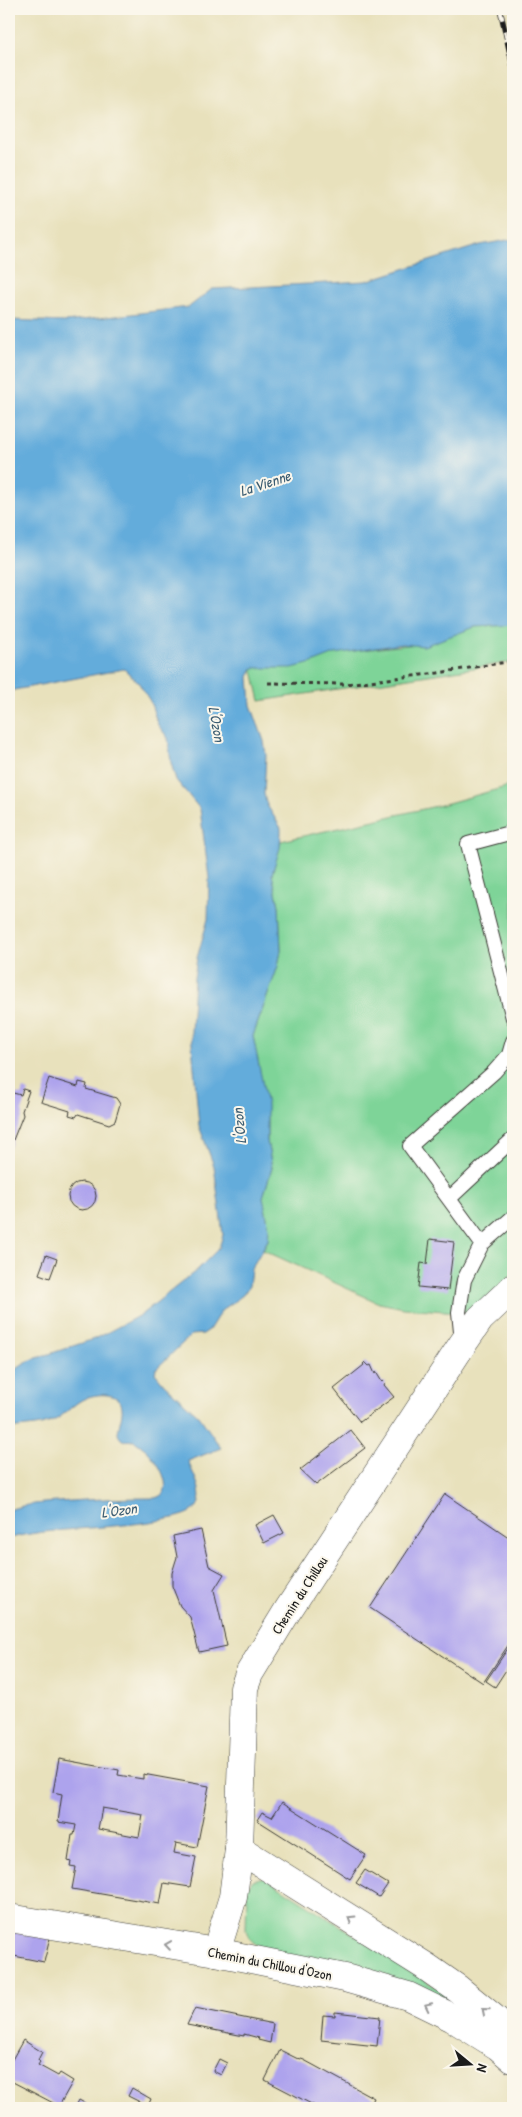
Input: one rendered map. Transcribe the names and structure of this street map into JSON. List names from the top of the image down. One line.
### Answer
{"streets":{"street":["Chemin du Chillou","Chemin du Chillou d'Ozon"]},"crossings":[["Chemin du Chillou","Chemin du Chillou d'Ozon"]],"water":["La Vienne","L'Ozon"],"north":"right"}
